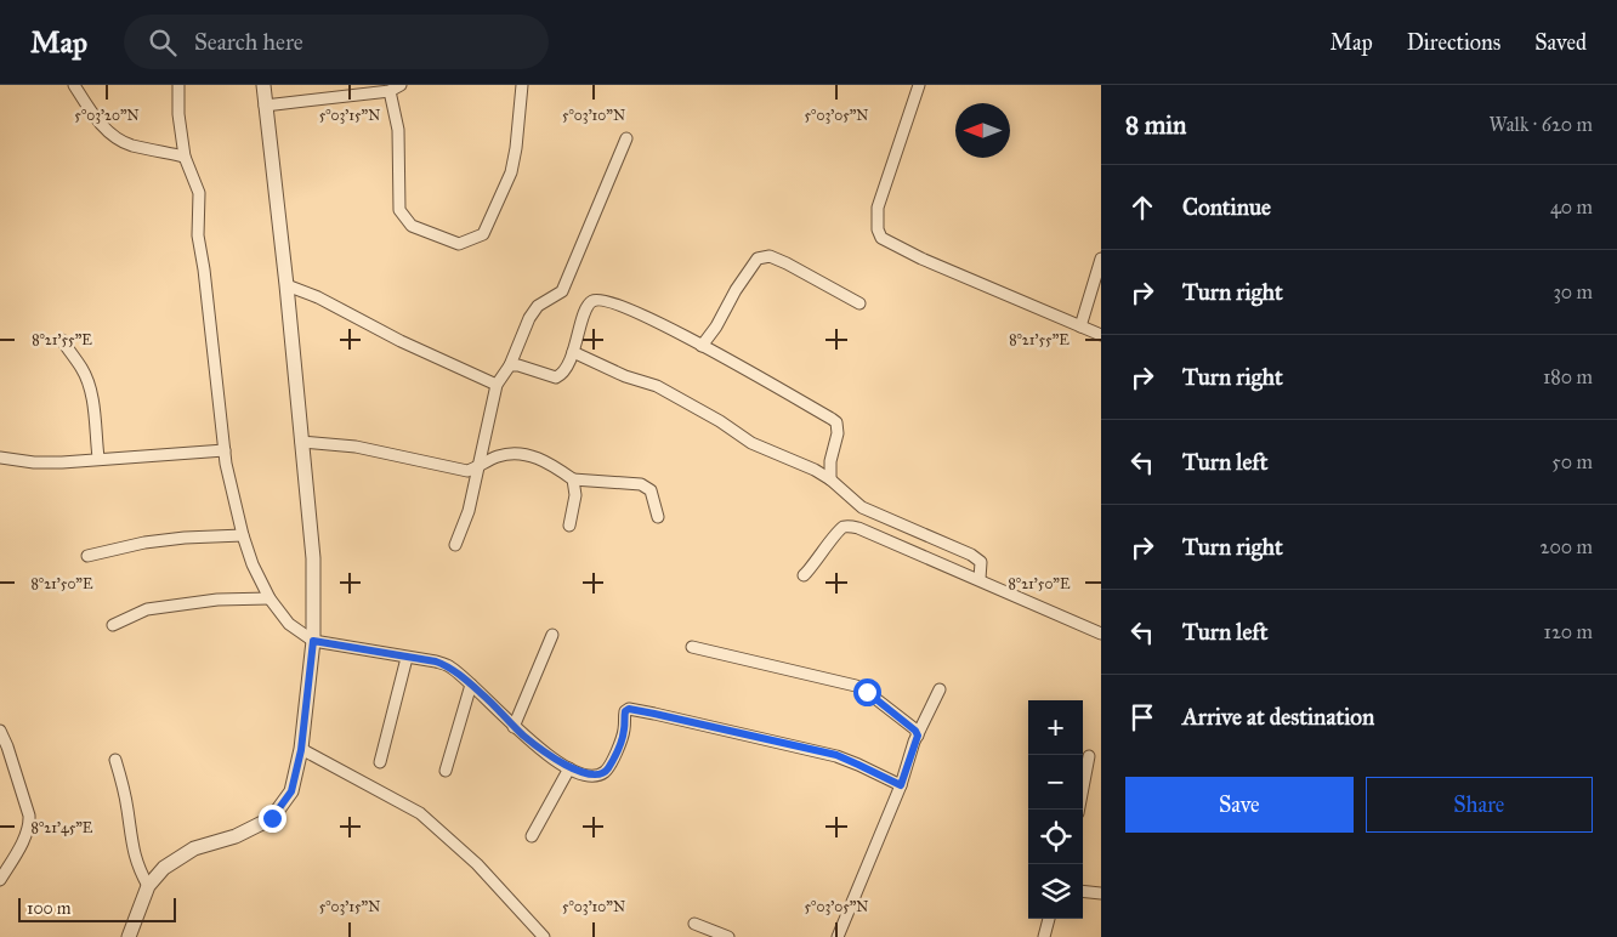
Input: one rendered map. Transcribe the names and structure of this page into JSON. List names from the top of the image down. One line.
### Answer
{"scale_bar":"100 m","north":"left","page":{"header":"Map","search":"Search here","nav":["Map","Directions","Saved"],"heading":["8 min","Walk · 620 m"],"list":[["Continue","40 m"],["Turn right","30 m"],["Turn right","180 m"],["Turn left","50 m"],["Turn right","200 m"],["Turn left","120 m"],"Arrive at destination"],"map_buttons":["+","−"],"buttons":["Save","Share"],"scale":"100 m"},"coordinates":["5°03'20\"N","5°03'15\"N","5°03'10\"N","5°03'05\"N","8°21'55\"E","8°21'50\"E","8°21'45\"E"]}
